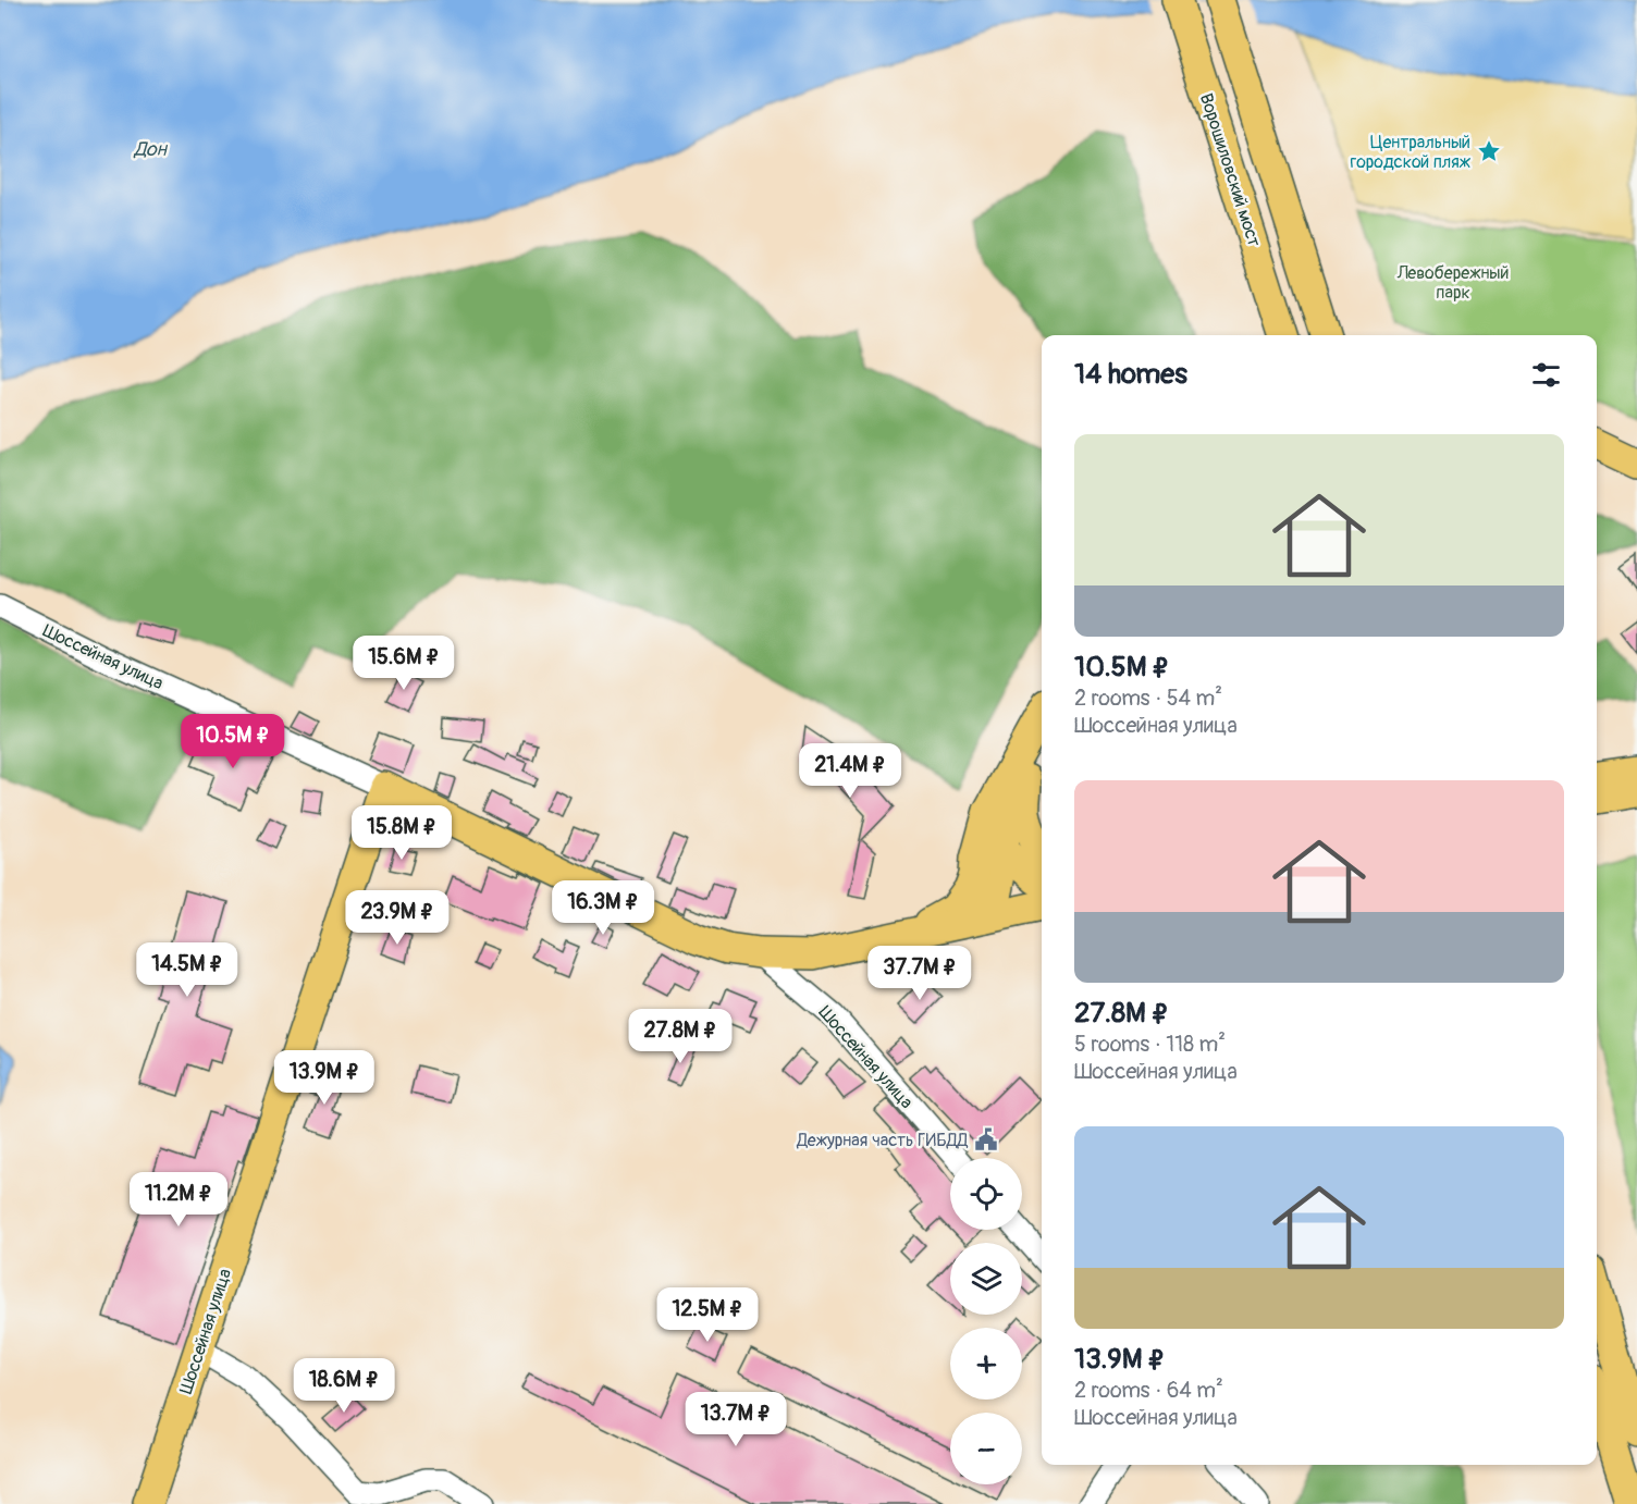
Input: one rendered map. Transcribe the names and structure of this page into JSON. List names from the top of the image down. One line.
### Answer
{"streets":{"main road":["Ворошиловский мост","Шоссейная улица"]},"water":["Дон"],"parks":["Левобережный парк"],"places":{"place":["Центральный городской пляж"],"public building":["Дежурная часть ГИБДД"]},"page":{"heading":"14 homes","list":[{"name":"10.5M ₽","note":"2 rooms · 54 m² · Шоссейная улица"},{"name":"27.8M ₽","note":"5 rooms · 118 m² · Шоссейная улица"},{"name":"13.9M ₽","note":"2 rooms · 64 m² · Шоссейная улица"}],"price":["15.6M ₽","10.5M ₽","21.4M ₽","15.8M ₽","16.3M ₽","23.9M ₽","14.5M ₽","37.7M ₽","27.8M ₽","13.9M ₽","11.2M ₽","12.5M ₽","18.6M ₽","13.7M ₽"],"map_buttons":["+","−"]}}
